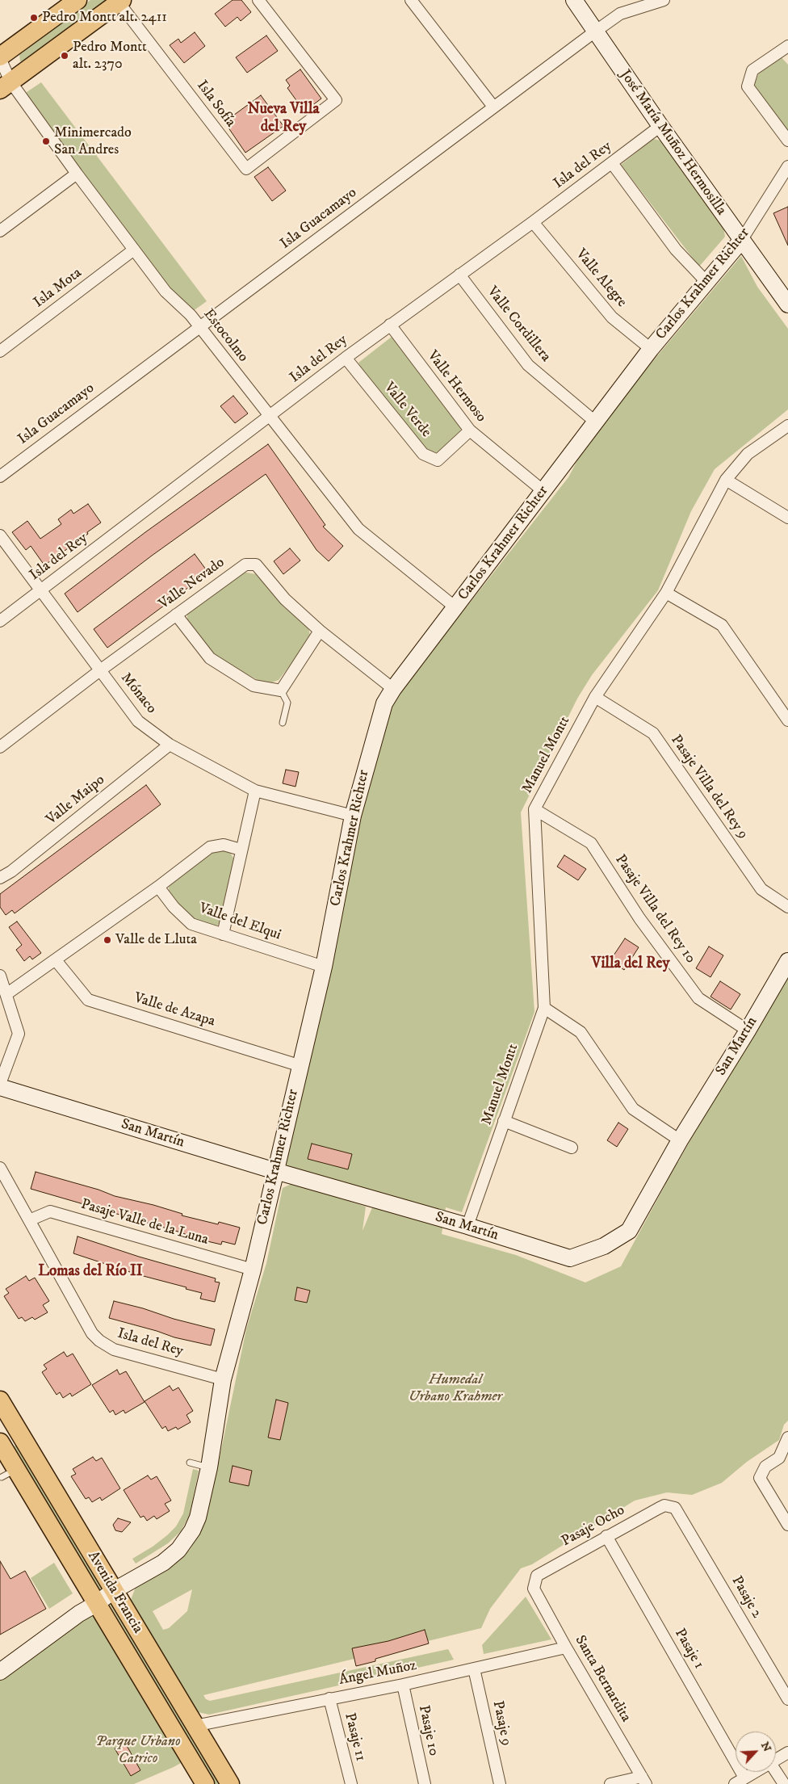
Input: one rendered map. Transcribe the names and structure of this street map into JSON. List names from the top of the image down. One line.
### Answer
{"streets":{"main road":["Avenida Francia"],"street":["Isla Sofía","José María Muñoz Hermosilla","Isla del Rey","Isla Guacamayo","Valle Alegre","Carlos Krahmer Richter","Isla Mota","Valle Cordillera","Estocolmo","Valle Hermoso","Valle Verde","Valle Nevado","Mónaco","Manuel Montt","Pasaje Villa del Rey 9","Valle Maipo","Pasaje Villa del Rey 10","Valle del Elqui","Valle de Azapa","San Martín","Pasaje Valle de la Luna","Pasaje Ocho","Pasaje 2","Pasaje 1","Ángel Muñoz","Santa Bernardita","Pasaje 9","Pasaje 10","Pasaje 11"]},"crossings":[["José María Muñoz Hermosilla","Isla del Rey"],["José María Muñoz Hermosilla","Isla Guacamayo"],["José María Muñoz Hermosilla","Carlos Krahmer Richter"],["Isla del Rey","Valle Alegre"],["Isla del Rey","Carlos Krahmer Richter"],["Isla del Rey","Valle Cordillera"],["Isla del Rey","Estocolmo"],["Isla del Rey","Valle Hermoso"],["Isla del Rey","Valle Verde"],["Isla del Rey","Mónaco"],["Isla del Rey","Pasaje Valle de la Luna"],["Isla Guacamayo","Estocolmo"],["Valle Alegre","Carlos Krahmer Richter"],["Carlos Krahmer Richter","Valle Cordillera"],["Carlos Krahmer Richter","Estocolmo"],["Carlos Krahmer Richter","Valle Hermoso"],["Carlos Krahmer Richter","Valle Nevado"],["Carlos Krahmer Richter","Mónaco"],["Carlos Krahmer Richter","Valle del Elqui"],["Carlos Krahmer Richter","Valle de Azapa"],["Carlos Krahmer Richter","San Martín"],["Carlos Krahmer Richter","Pasaje Valle de la Luna"],["Carlos Krahmer Richter","Avenida Francia"],["Isla Mota","Estocolmo"],["Valle Hermoso","Valle Verde"],["Valle Nevado","Mónaco"],["Mónaco","Valle Maipo"],["Manuel Montt","Pasaje Villa del Rey 9"],["Manuel Montt","Pasaje Villa del Rey 10"],["Manuel Montt","San Martín"],["Pasaje Villa del Rey 10","San Martín"],["Pasaje Ocho","Pasaje 2"],["Pasaje Ocho","Pasaje 1"],["Pasaje Ocho","Santa Bernardita"],["Avenida Francia","Ángel Muñoz"],["Ángel Muñoz","Santa Bernardita"],["Ángel Muñoz","Pasaje 9"],["Ángel Muñoz","Pasaje 10"],["Ángel Muñoz","Pasaje 11"]],"districts":["Nueva Villa del Rey","Villa del Rey","Lomas del Río II"],"parks":["Humedal Urbano Krahmer","Parque Urbano Catrico"],"places":["Pedro Montt alt. 2411","Pedro Montt alt. 2370","Minimercado San Andres","Valle de Lluta"],"north":"top right"}
